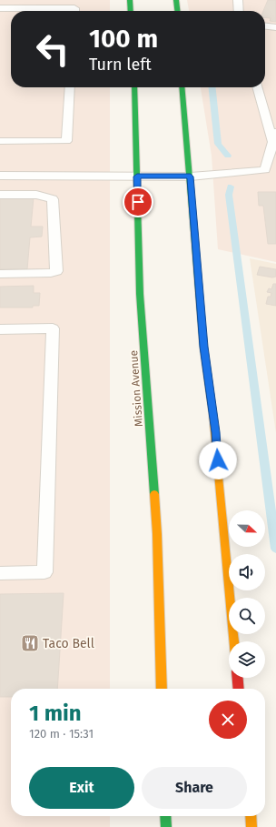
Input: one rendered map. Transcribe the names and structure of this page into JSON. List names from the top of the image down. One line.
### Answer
{"streets":{"main road":["Mission Avenue"]},"places":{"restaurant":["Taco Bell"]},"north":"right","page":{"turn":["100 m","Turn left"],"heading":["1 min","120 m · 15:31"],"buttons":["Exit","Share"]}}
